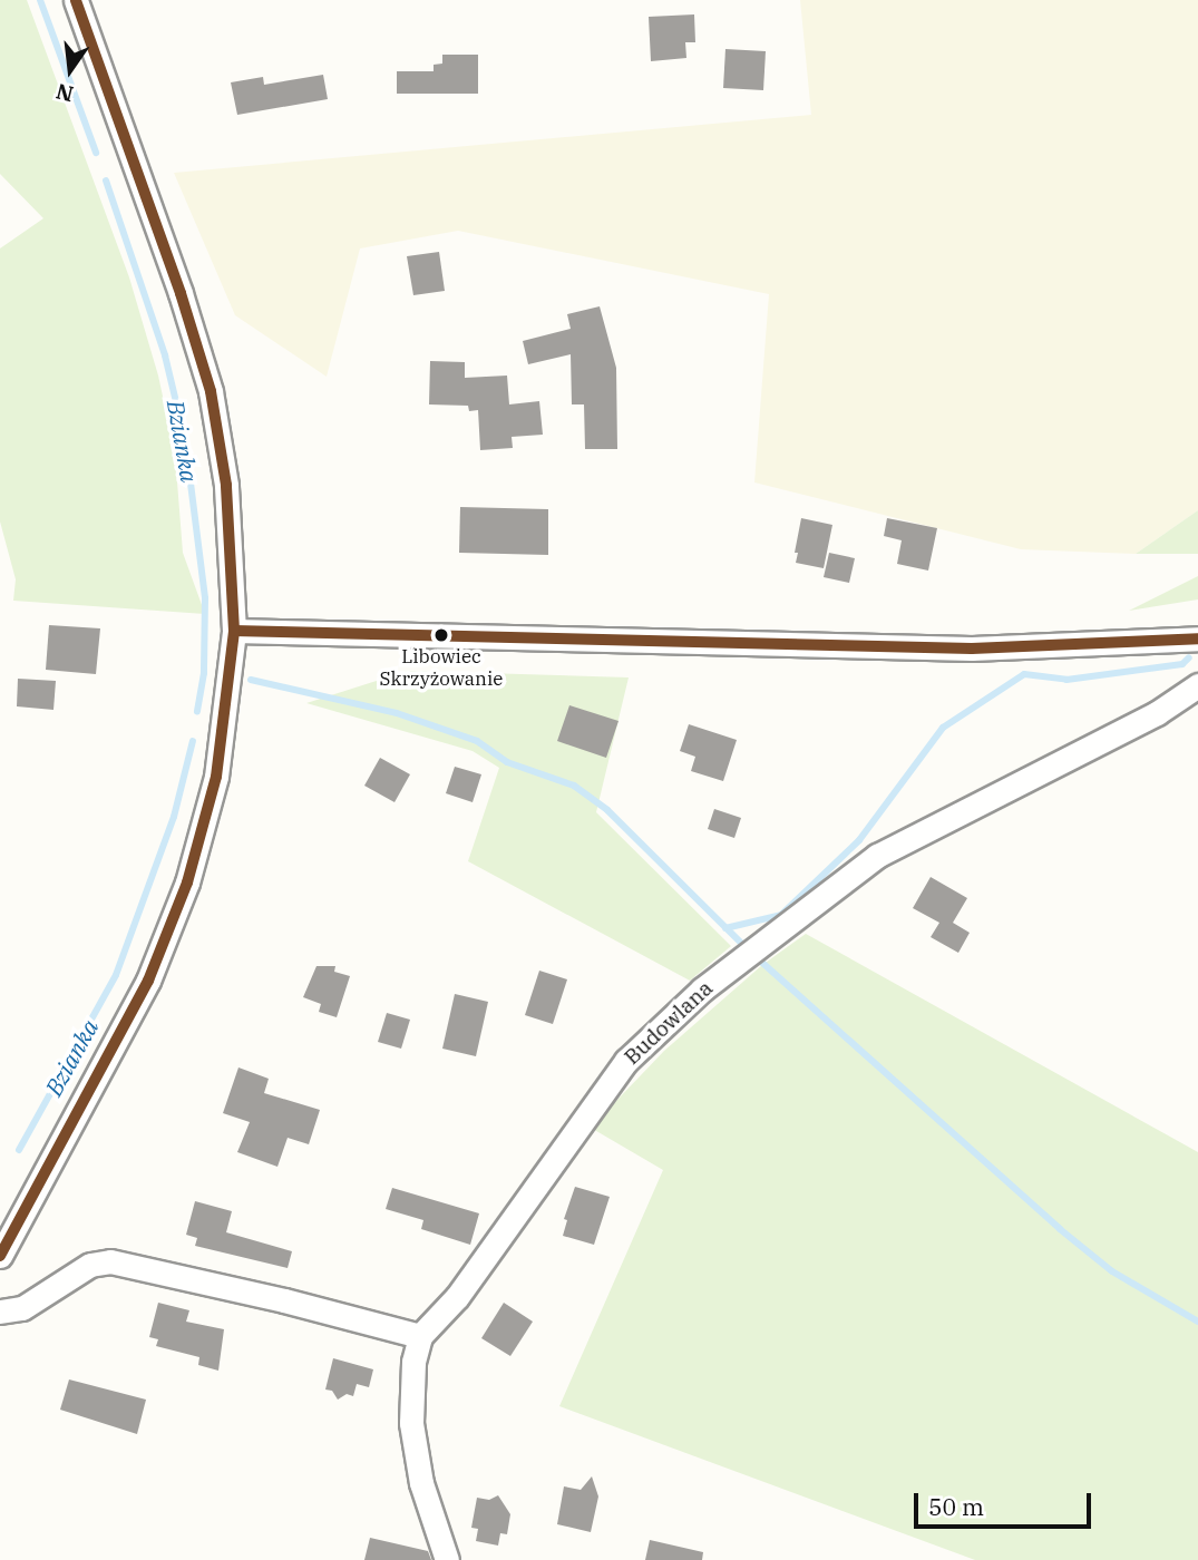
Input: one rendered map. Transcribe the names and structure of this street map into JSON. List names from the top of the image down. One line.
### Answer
{"streets":{"street":["Budowlana"]},"water":["Bzianka"],"places":["Libowiec Skrzyżowanie"],"scale_bar":"50 m","north":"bottom"}
